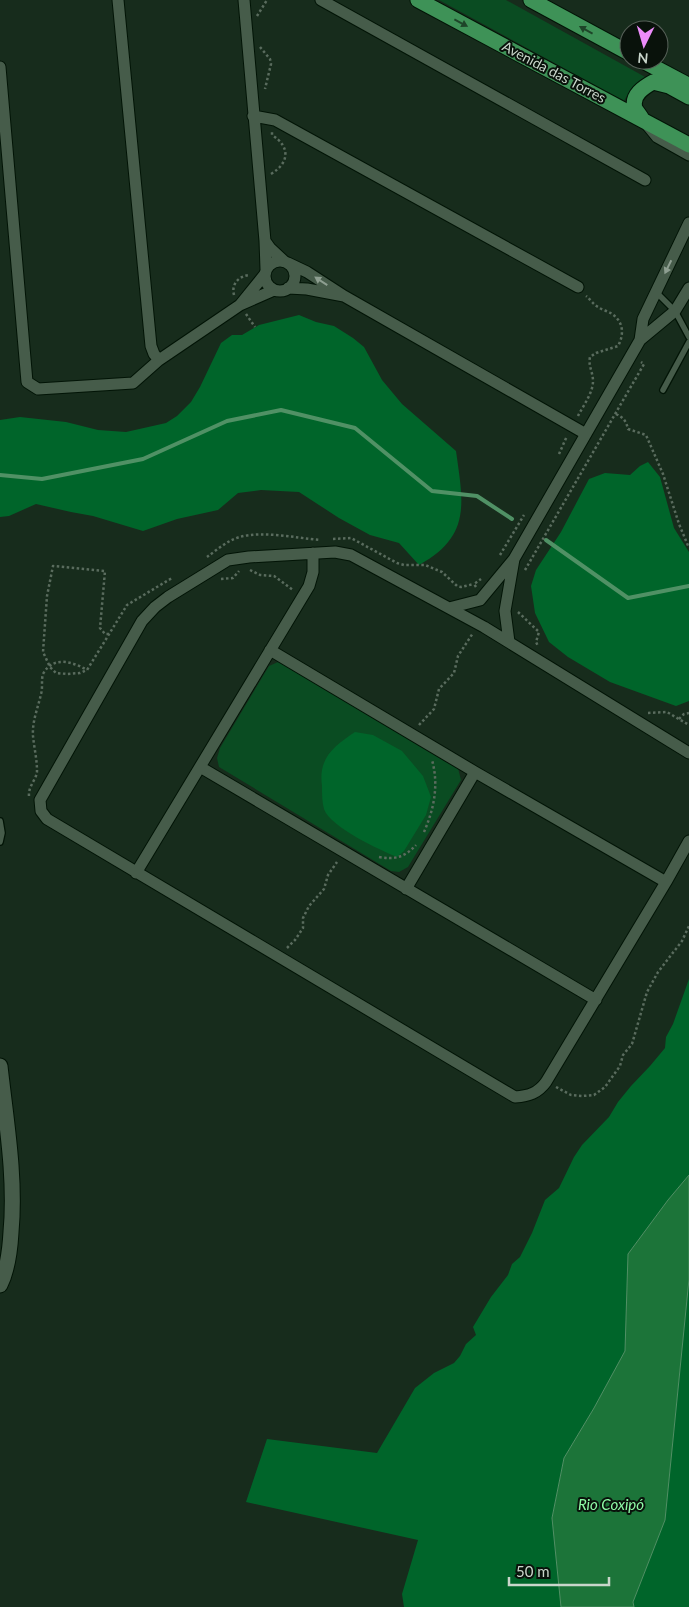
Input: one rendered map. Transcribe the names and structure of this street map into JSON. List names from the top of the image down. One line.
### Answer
{"streets":{"main road":["Avenida das Torres"]},"water":["Rio Coxipó"],"scale_bar":"50 m","north":"bottom"}
